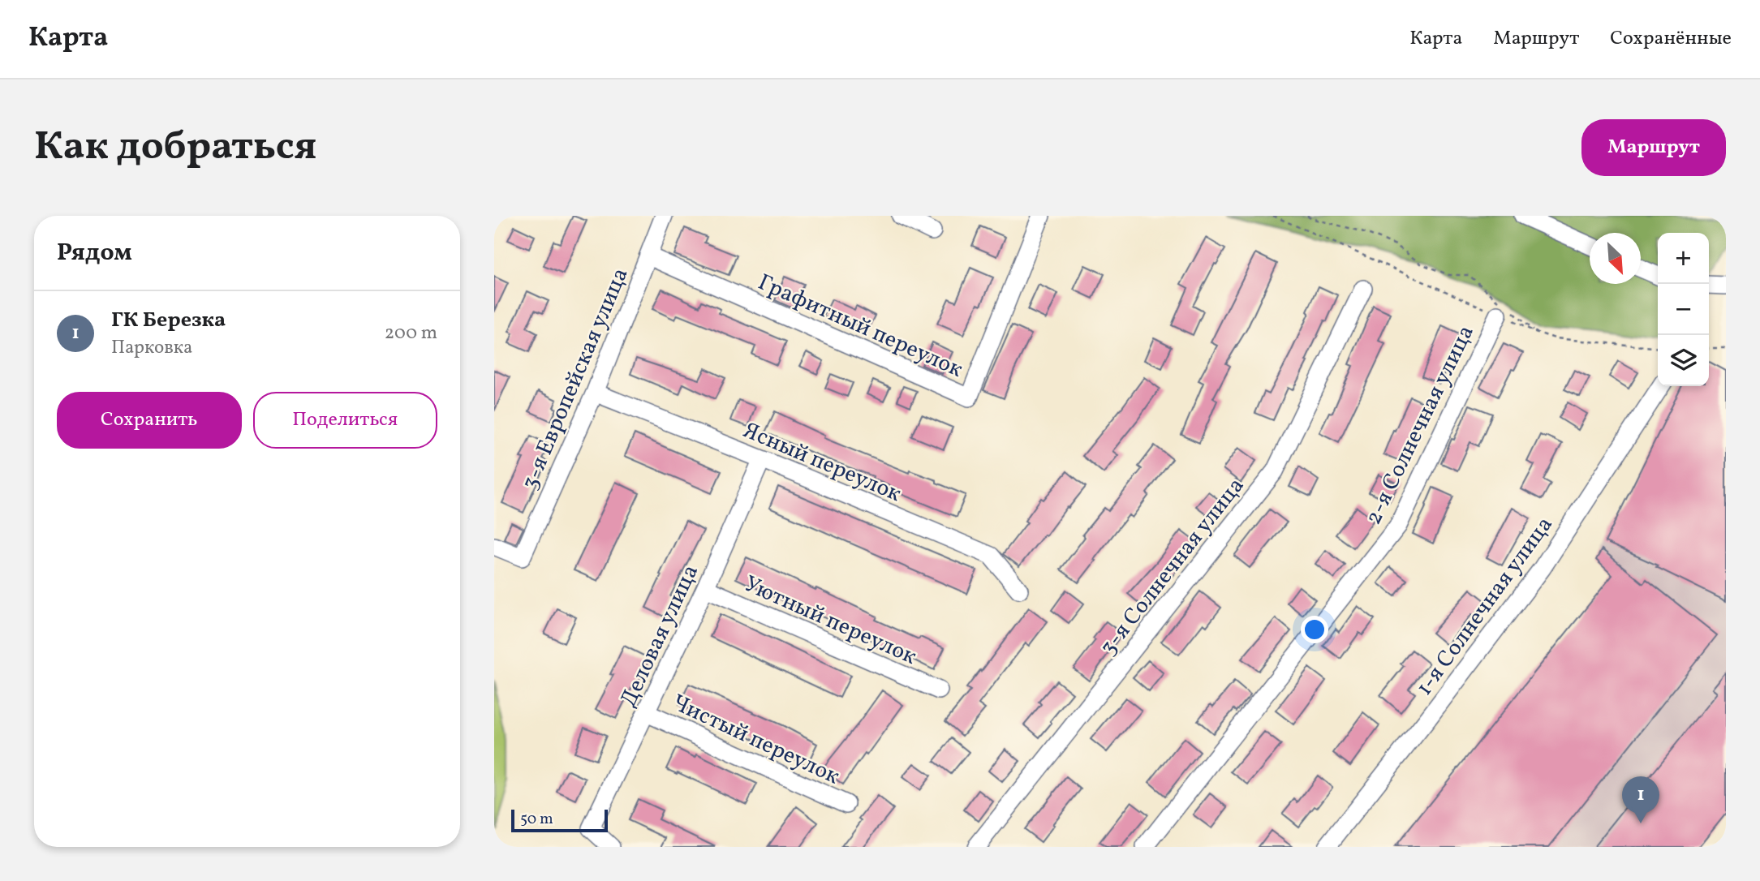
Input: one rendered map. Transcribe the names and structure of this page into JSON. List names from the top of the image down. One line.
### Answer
{"streets":{"street":["Графитный переулок","3-я Европейская улица","2-я Солнечная улица","Ясный переулок","3-я Солнечная улица","1-я Солнечная улица","Уютный переулок","Деловая улица","Чистый переулок"]},"crossings":[["Графитный переулок","3-я Европейская улица"],["3-я Европейская улица","Ясный переулок"],["Ясный переулок","Деловая улица"],["Уютный переулок","Деловая улица"],["Деловая улица","Чистый переулок"]],"scale_bar":"50 m","north":"bottom right","page":{"header":"Карта","nav":["Карта","Маршрут","Сохранённые"],"buttons":["Маршрут",["Сохранить","Поделиться"]],"title":"Как добраться","heading":"Рядом","map_buttons":["+","−"],"list":[{"mark":"1","name":"ГК Березка","note":"Парковка","value":"200 m"}],"pins":"1","scale":"50 m"}}
